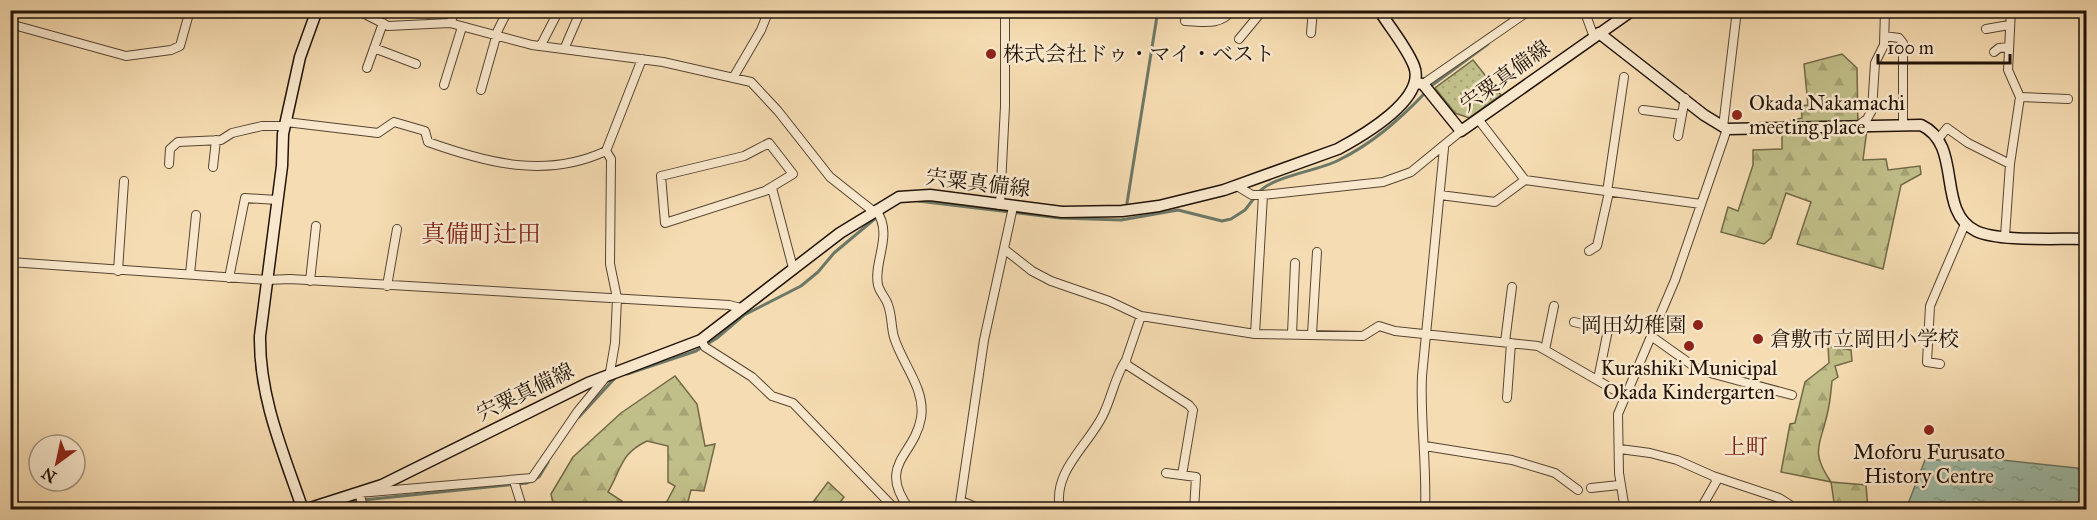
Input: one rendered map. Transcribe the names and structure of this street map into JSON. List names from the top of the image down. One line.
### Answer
{"streets":{"main road":["宍粟真備線"]},"districts":["真備町辻田","上町"],"places":["株式会社ドゥ・マイ・ベスト","Okada Nakamachi meeting place","岡田幼稚園","倉敷市立岡田小学校","Kurashiki Municipal Okada Kindergarten","Moforu Furusato History Centre"],"scale_bar":"100 m","north":"bottom left"}
